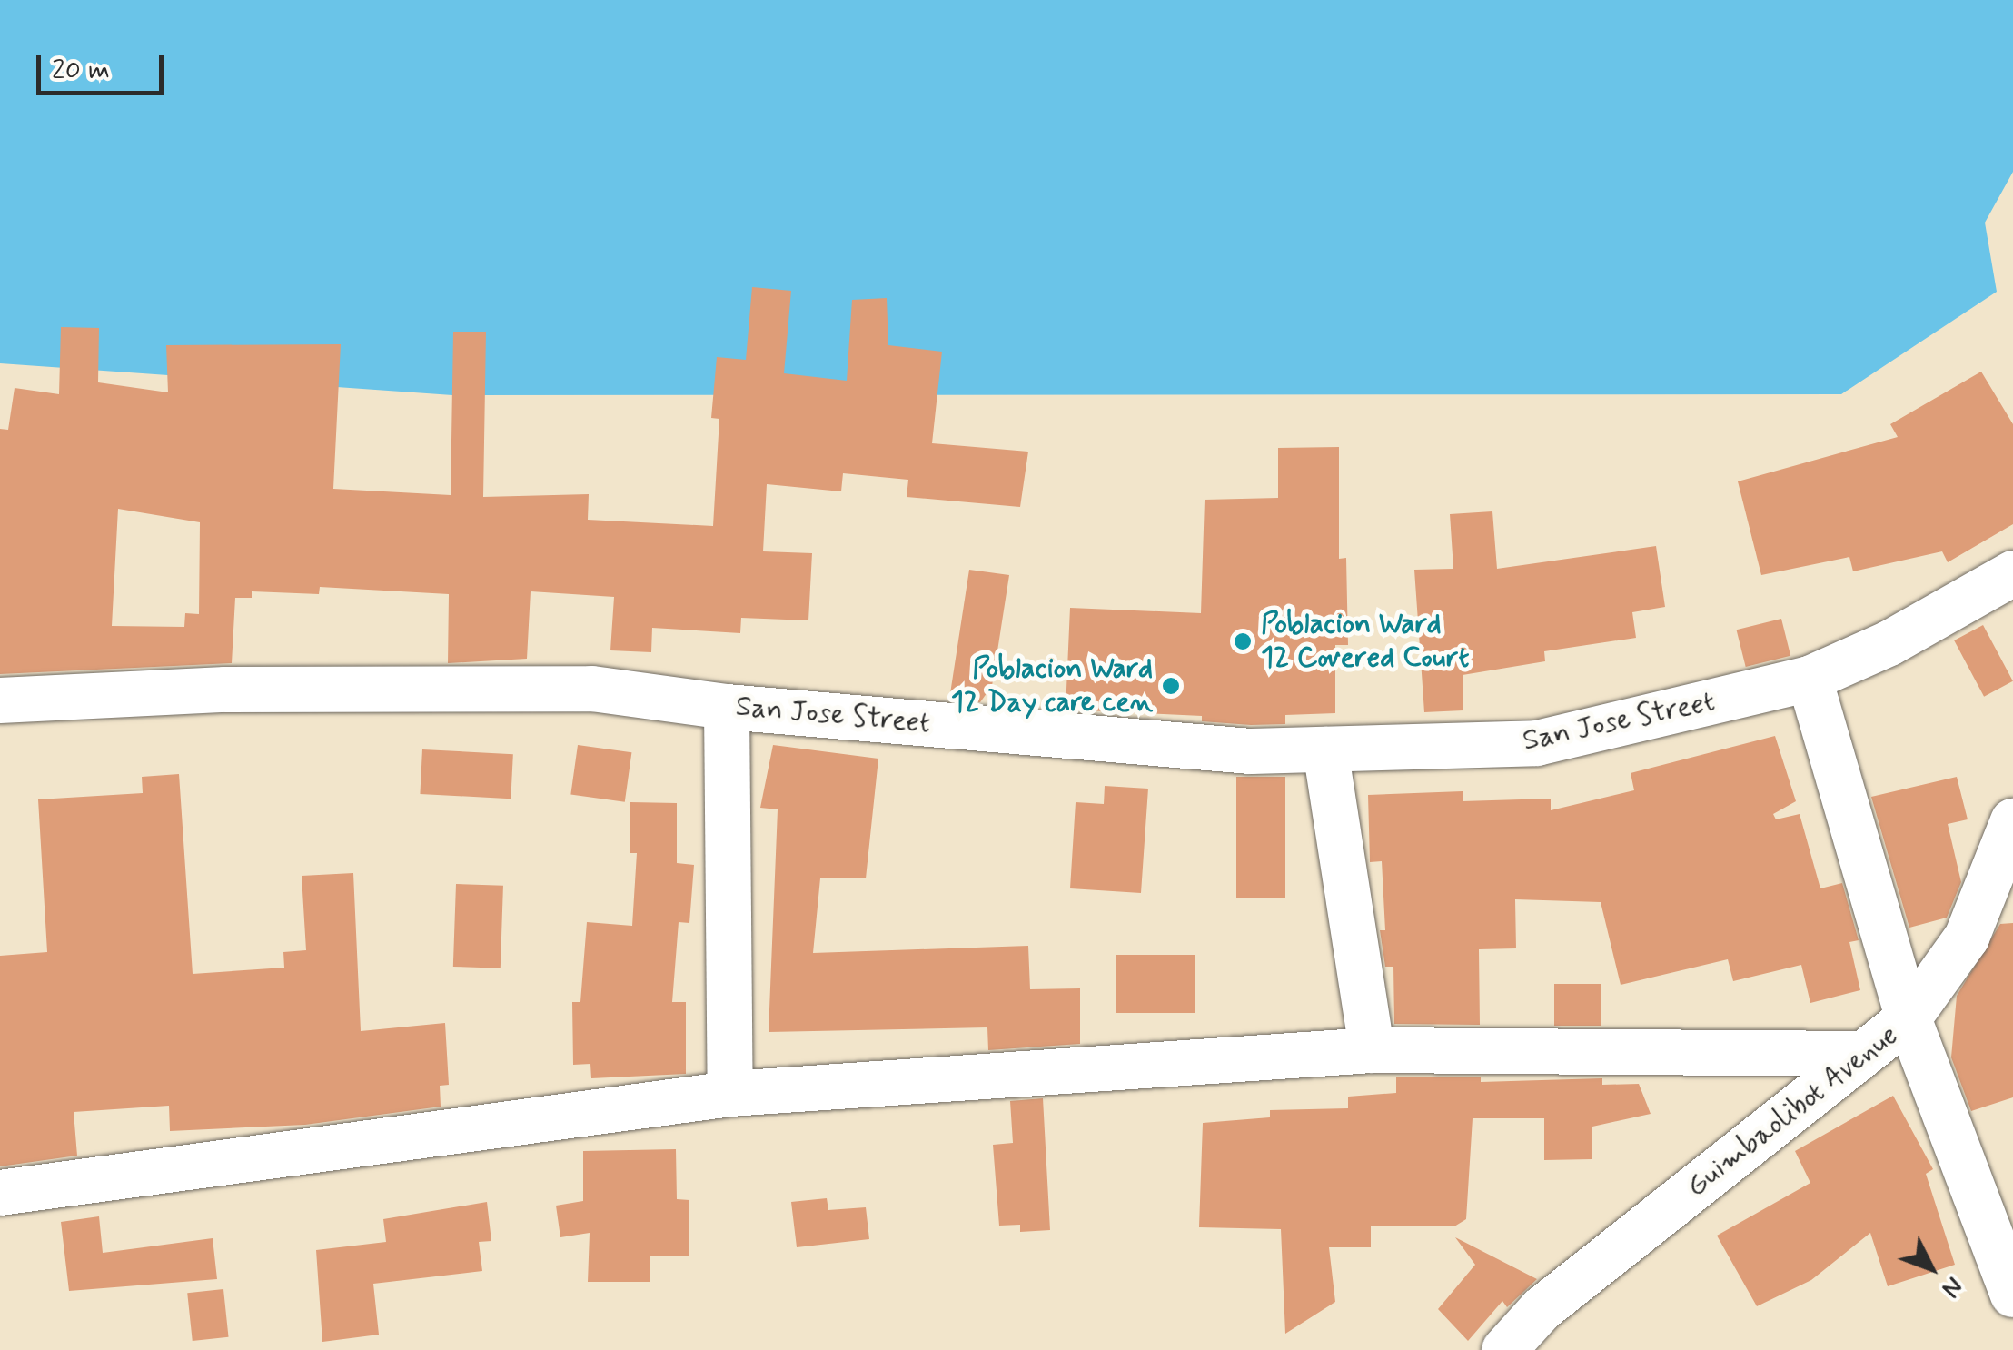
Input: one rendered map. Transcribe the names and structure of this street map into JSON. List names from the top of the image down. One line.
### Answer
{"streets":{"street":["San Jose Street","Guimbaolibot Avenue"]},"places":["Poblacion Ward 12 Covered Court","Poblacion Ward 12 Day care cen"],"scale_bar":"20 m","north":"bottom right"}
